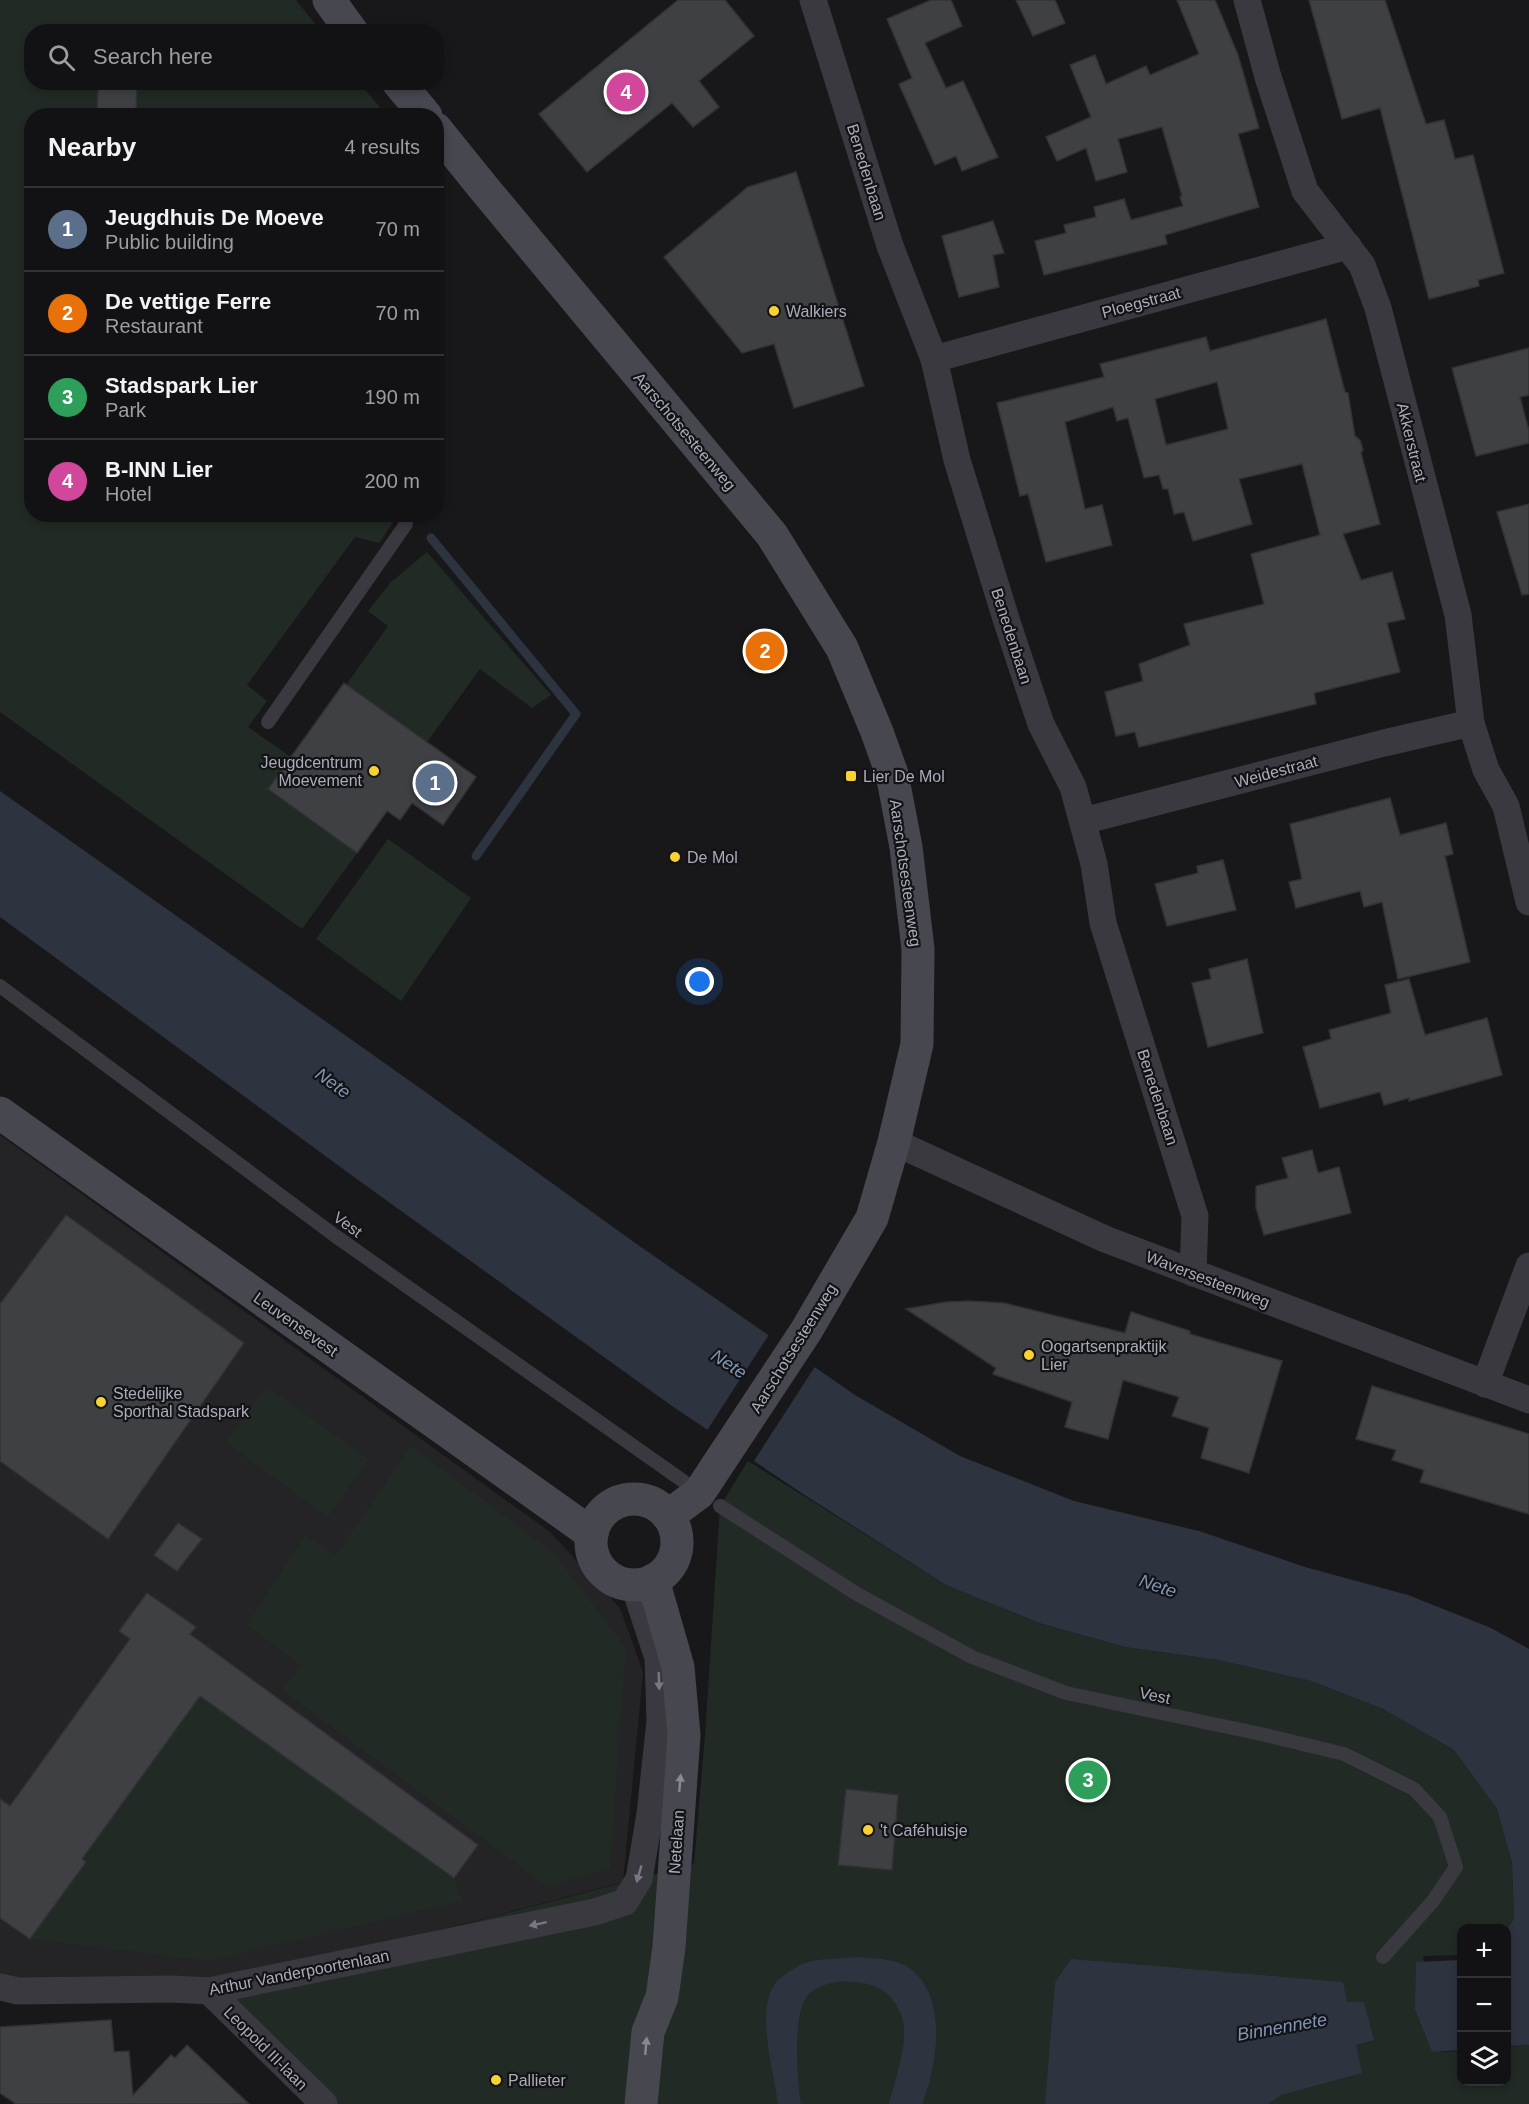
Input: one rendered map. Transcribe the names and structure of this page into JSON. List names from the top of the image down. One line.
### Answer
{"streets":{"street":["Benedenbaan","Ploegstraat","Aarschotsesteenweg","Akkerstraat","Weidestraat","Waversesteenweg","Leuvensevest","Netelaan","Arthur Vanderpoortenlaan","Leopold III-laan"],"lane":["Vest"]},"crossings":[["Benedenbaan","Ploegstraat"],["Benedenbaan","Weidestraat"],["Benedenbaan","Waversesteenweg"],["Ploegstraat","Akkerstraat"],["Aarschotsesteenweg","Waversesteenweg"],["Aarschotsesteenweg","Leuvensevest"],["Aarschotsesteenweg","Netelaan"],["Akkerstraat","Weidestraat"],["Leuvensevest","Netelaan"],["Netelaan","Arthur Vanderpoortenlaan"],["Arthur Vanderpoortenlaan","Leopold III-laan"]],"one_way":["Arthur Vanderpoortenlaan"],"water":["Nete","Binnennete"],"places":{"other":["Walkiers","Jeugdcentrum Moevement","De Mol","Oogartsenpraktijk Lier","Stedelijke Sporthal Stadspark","'t Caféhuisje","Pallieter"],"transit":["Lier De Mol"]},"page":{"search":"Search here","pins":["4","2","1","3"],"heading":["Nearby","4 results"],"list":[{"mark":"1","name":"Jeugdhuis De Moeve","note":"Public building","value":"70 m"},{"mark":"2","name":"De vettige Ferre","note":"Restaurant","value":"70 m"},{"mark":"3","name":"Stadspark Lier","note":"Park","value":"190 m"},{"mark":"4","name":"B-INN Lier","note":"Hotel","value":"200 m"}],"map_buttons":["+","−"]}}
